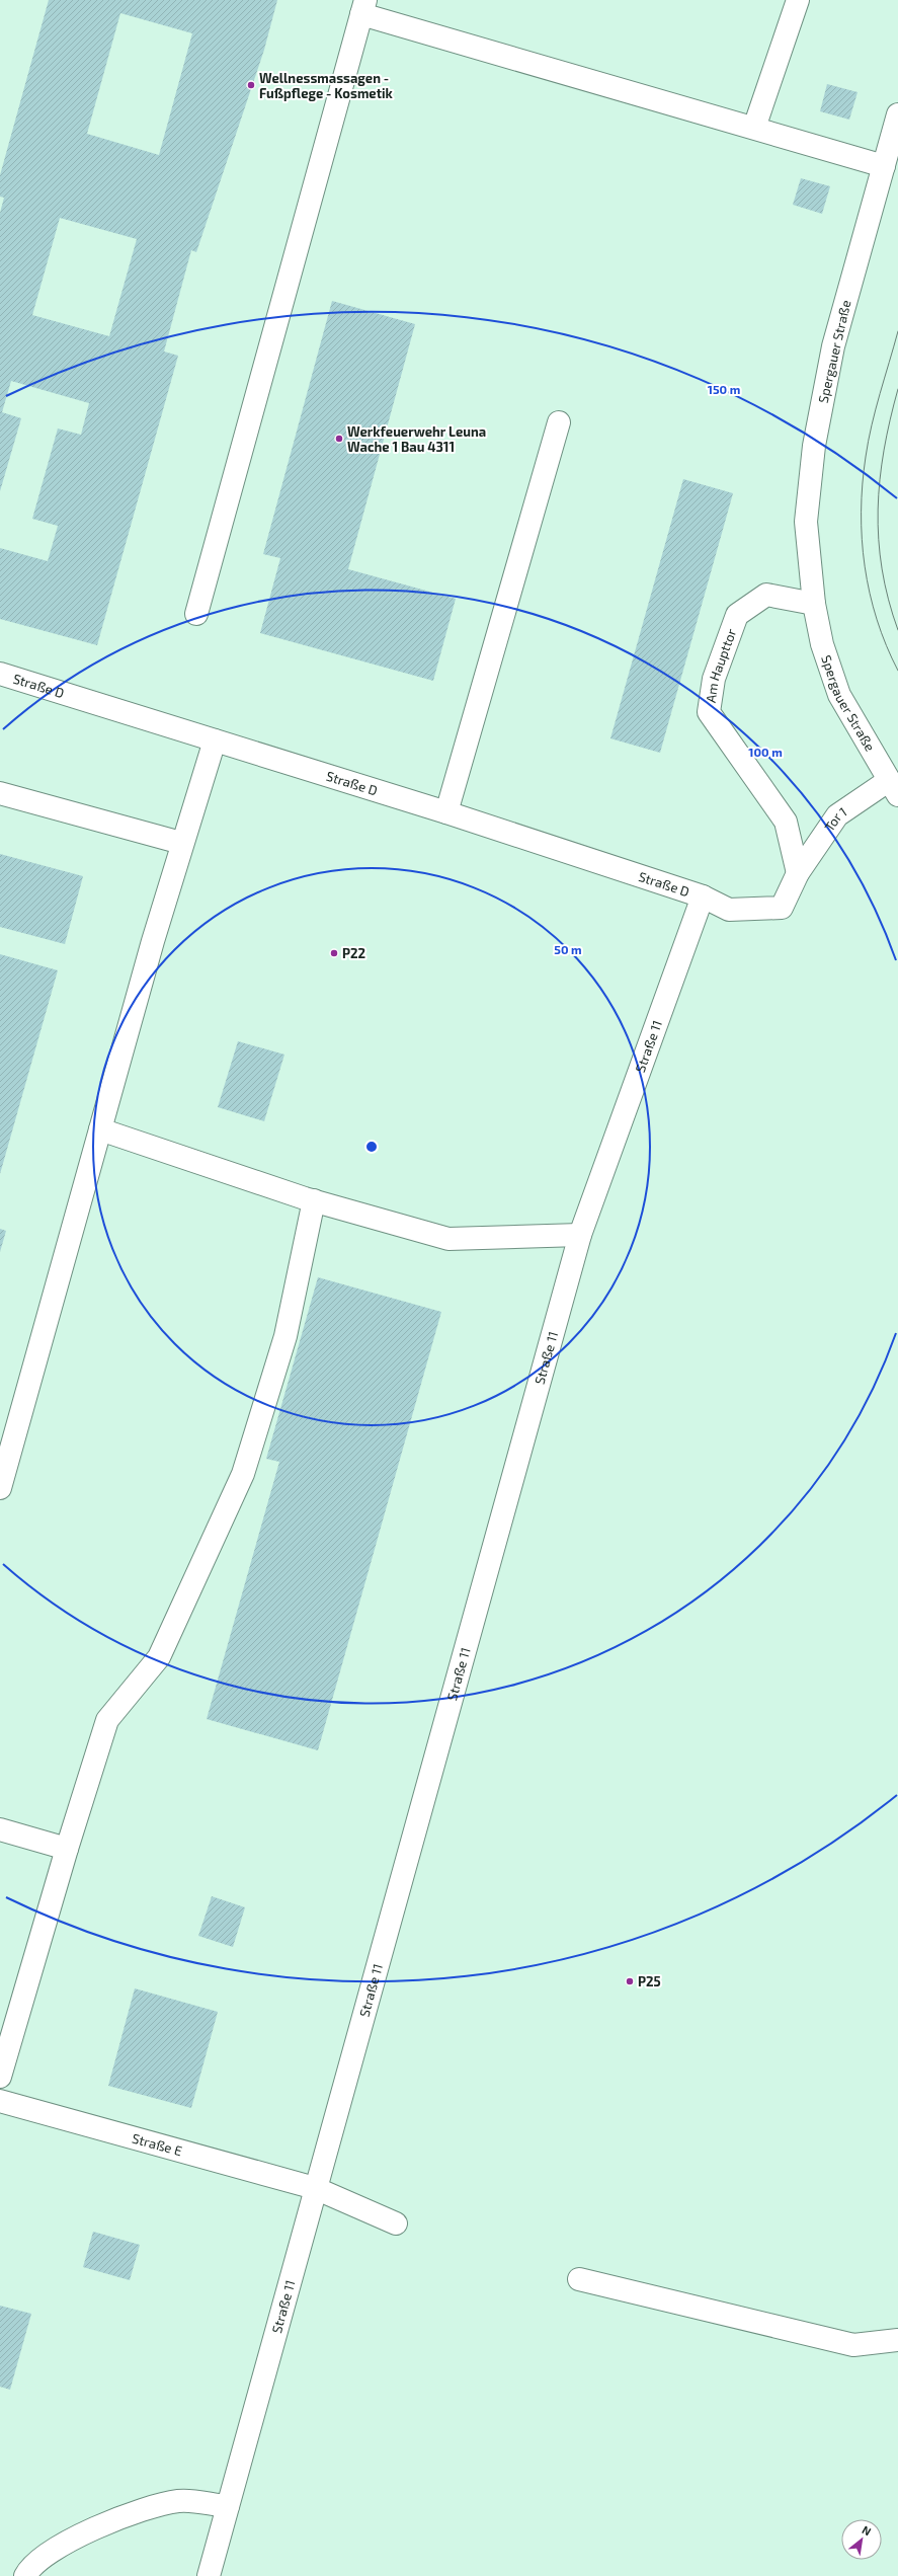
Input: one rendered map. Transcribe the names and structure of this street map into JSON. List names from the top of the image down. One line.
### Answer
{"streets":{"main road":["Spergauer Straße","Am Haupttor","Straße D","Tor 1","Straße 11","Straße E"]},"crossings":[["Spergauer Straße","Am Haupttor"],["Spergauer Straße","Tor 1"],["Am Haupttor","Tor 1"],["Straße D","Straße 11"],["Straße 11","Straße E"]],"places":["Wellnessmassagen - Fußpflege - Kosmetik","Werkfeuerwehr Leuna Wache 1 Bau 4311","P22","P25"],"north":"top right","rings":["150 m","100 m","50 m"]}
